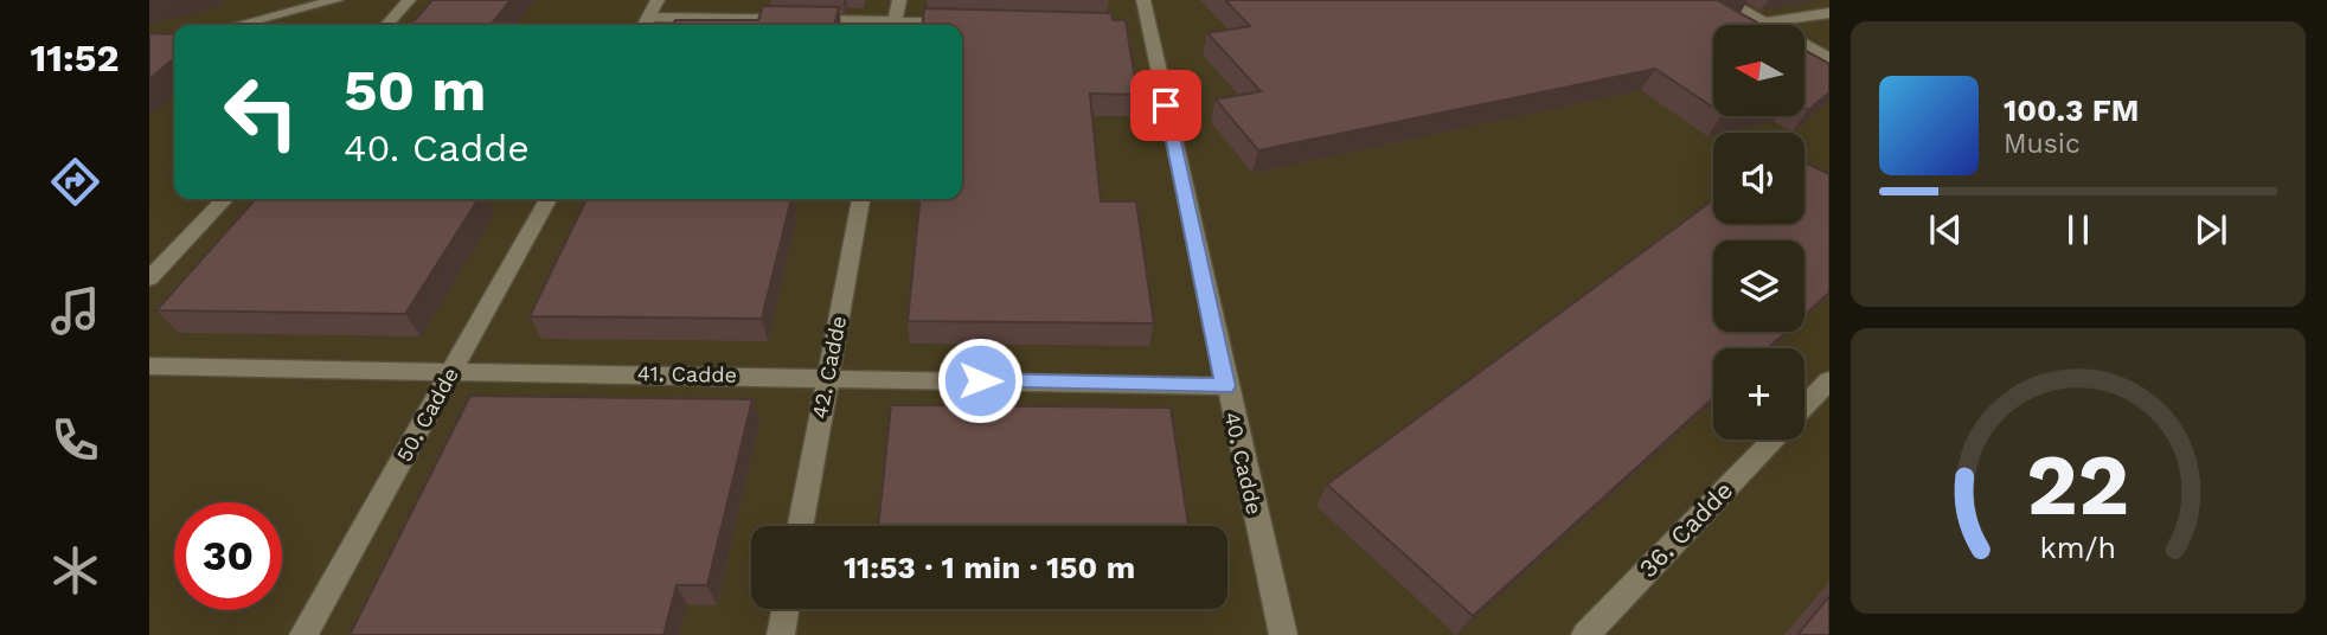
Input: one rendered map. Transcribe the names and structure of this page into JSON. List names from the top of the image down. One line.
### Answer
{"streets":{"street":["42. Cadde","41. Cadde","50. Cadde","40. Cadde","36. Cadde"]},"crossings":[["42. Cadde","41. Cadde"],["41. Cadde","50. Cadde"],["41. Cadde","40. Cadde"]],"north":"left","page":{"tabs":"11:52","map_buttons":"+","turn":["50 m","40. Cadde"],"song":["100.3 FM","Music"],"limit":"30","trip":"11:53 · 1 min · 150 m","gauge":["22","km/h"]}}
